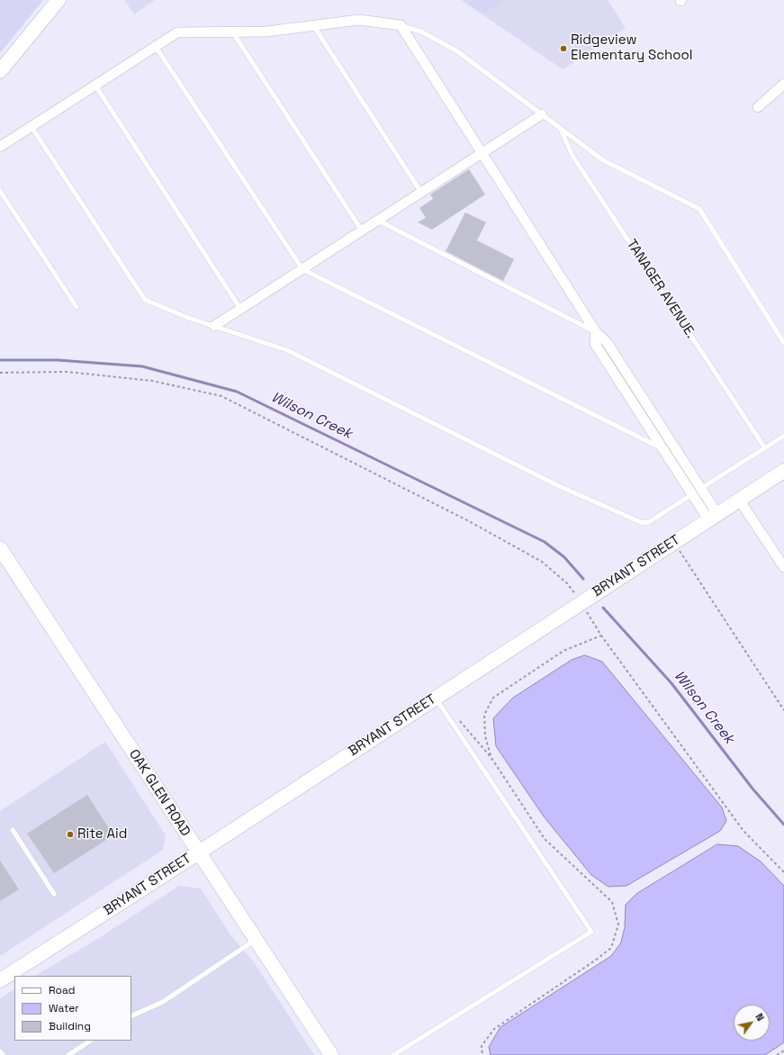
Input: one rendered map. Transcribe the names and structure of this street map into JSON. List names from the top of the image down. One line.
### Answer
{"streets":{"main road":["BRYANT STREET","OAK GLEN ROAD"],"lane":["TANAGER AVENUE."]},"crossings":[["BRYANT STREET","OAK GLEN ROAD"]],"water":["Wilson Creek"],"places":["Ridgeview Elementary School","Rite Aid"],"legend":["Road","Water","Building"],"north":"top right"}
